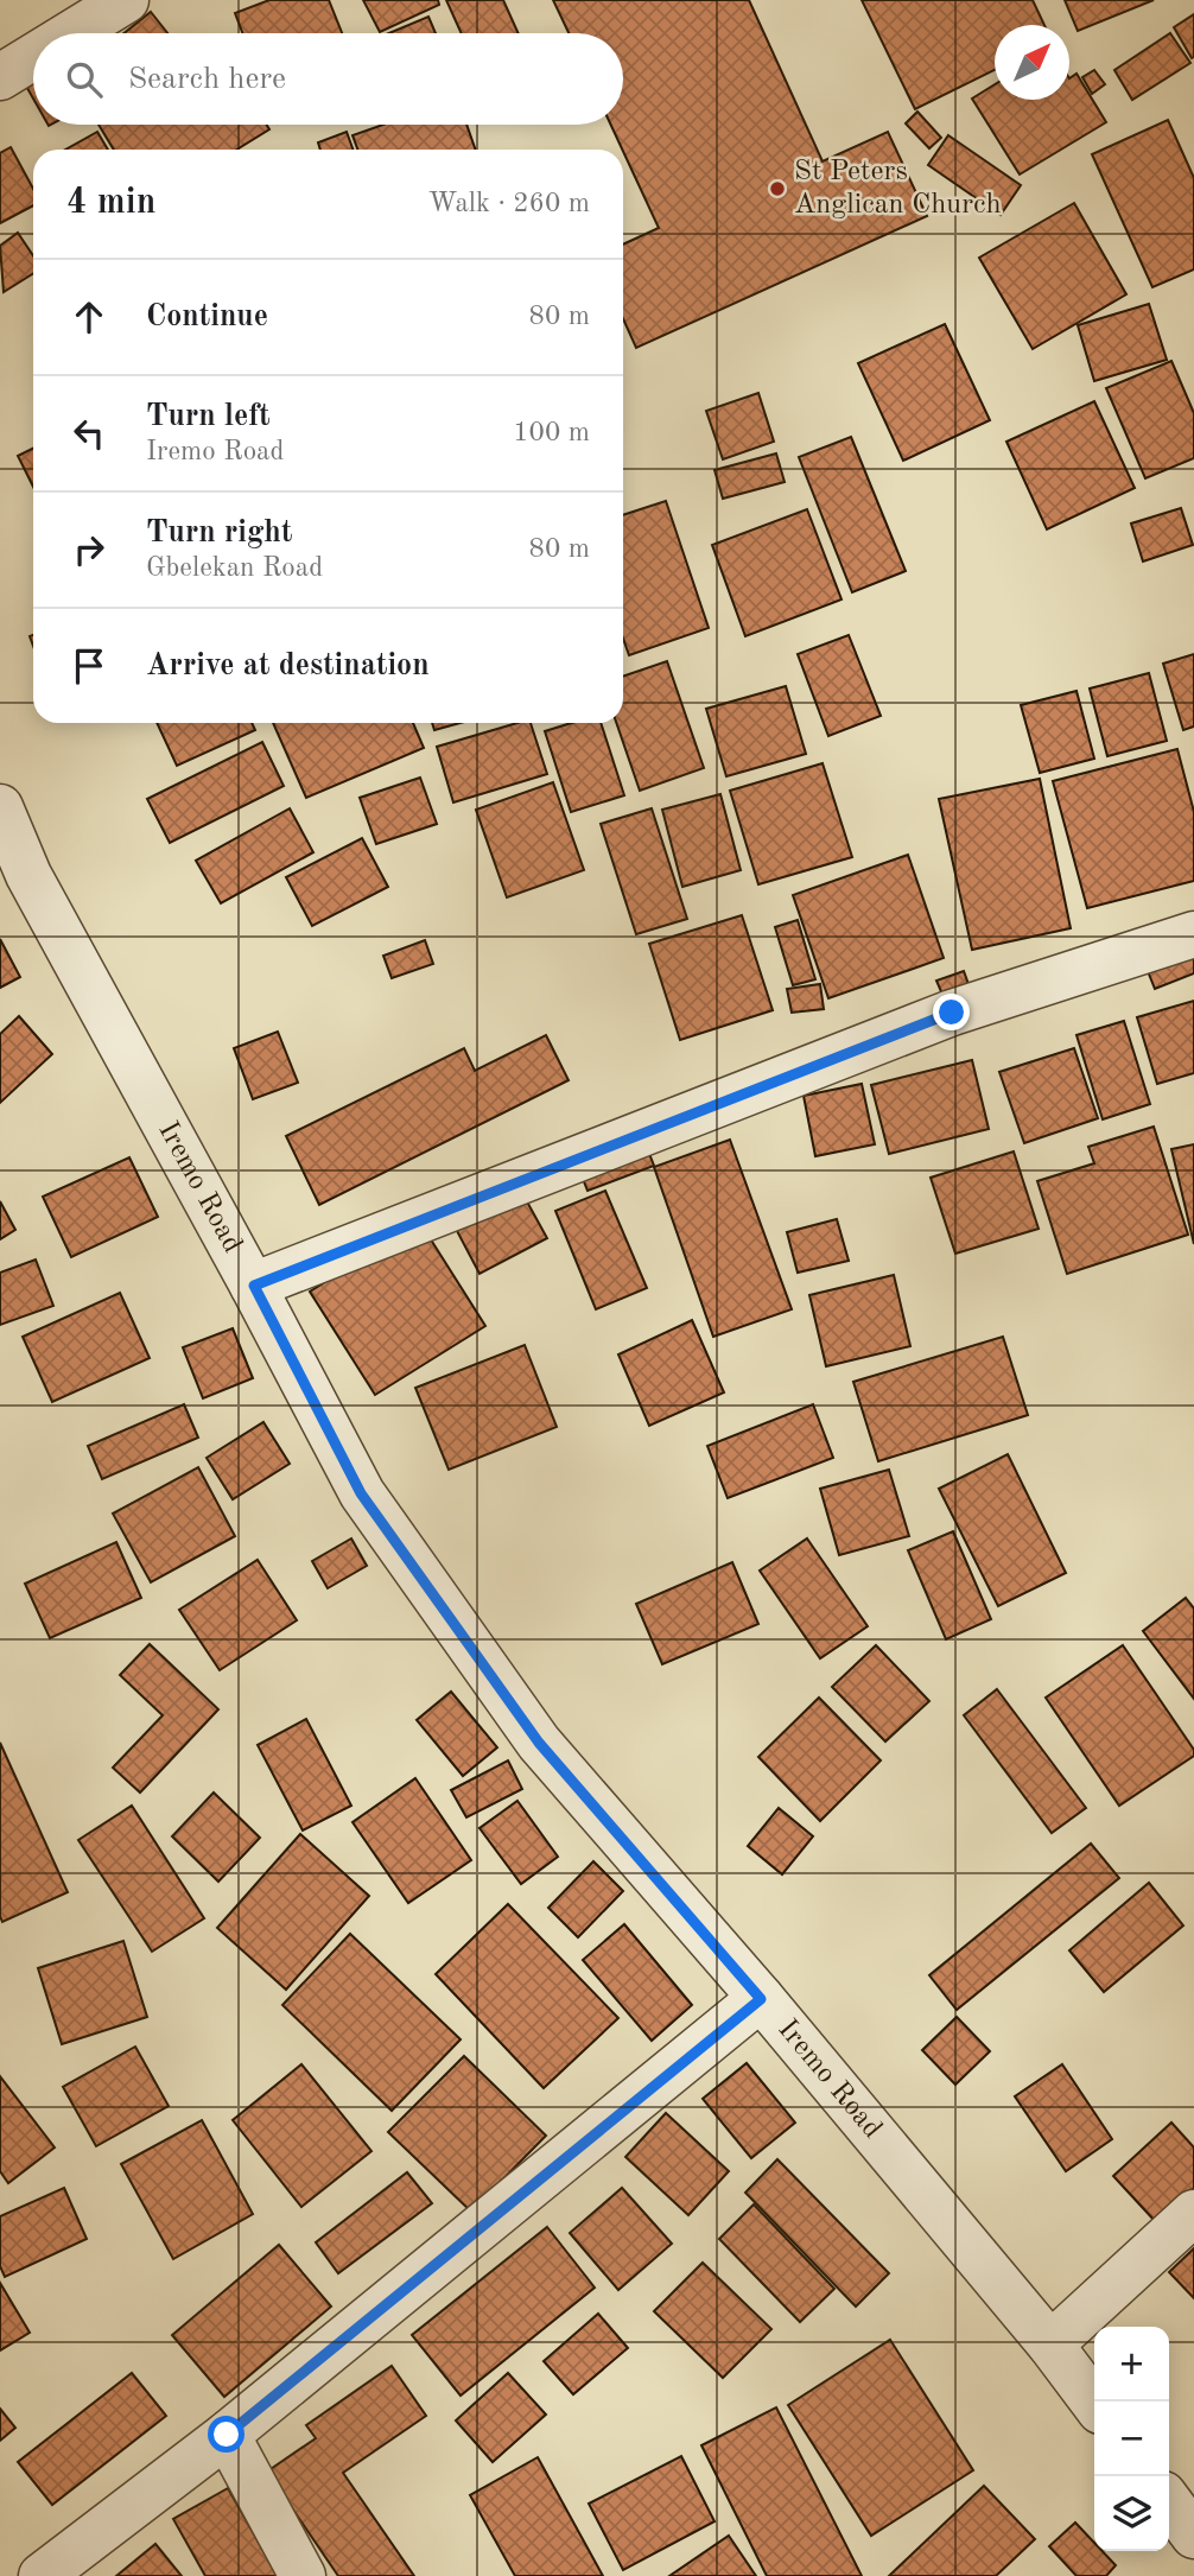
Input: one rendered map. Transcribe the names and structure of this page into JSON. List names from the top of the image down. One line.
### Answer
{"streets":{"street":["Iremo Road"]},"places":["St Peters Anglican Church"],"north":"top right","page":{"search":"Search here","heading":["4 min","Walk · 260 m"],"list":[["Continue","80 m"],["Turn left","Iremo Road","100 m"],["Turn right","Gbelekan Road","80 m"],"Arrive at destination"],"map_buttons":["+","−"]}}
